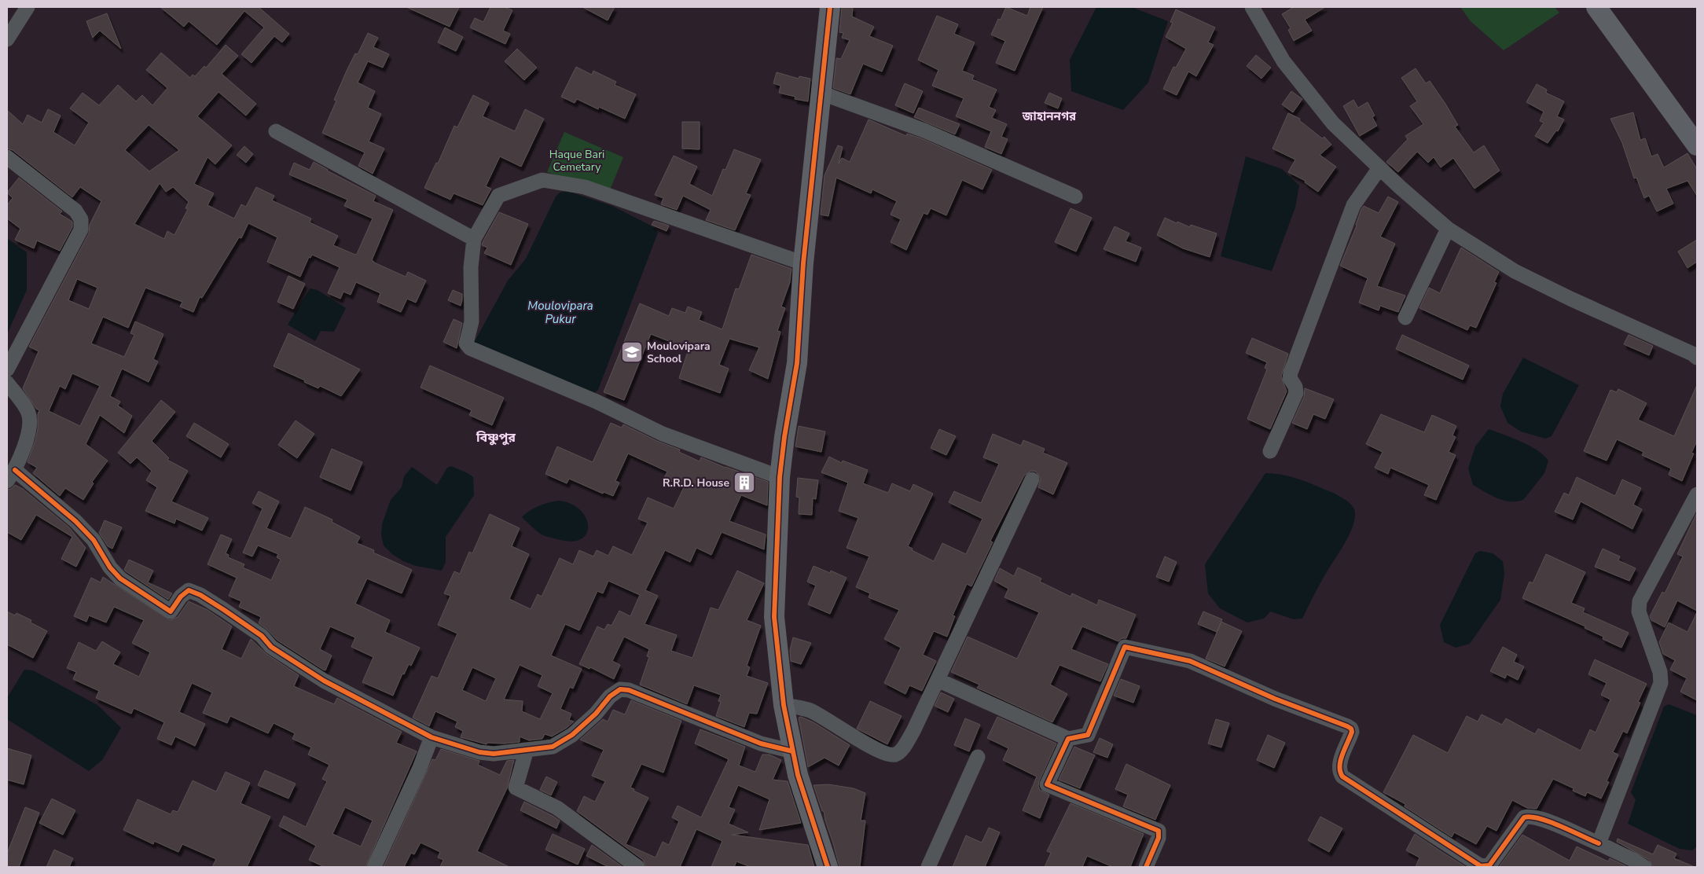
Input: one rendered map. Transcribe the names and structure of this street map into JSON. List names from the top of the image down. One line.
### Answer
{"districts":["জাহাননগর","বিষ্ণুপুর"],"water":["Moulovipara Pukur"],"parks":["Haque Bari Cemetary"],"places":{"school or university":["Moulovipara School"],"building":["R.R.D. House"]}}
